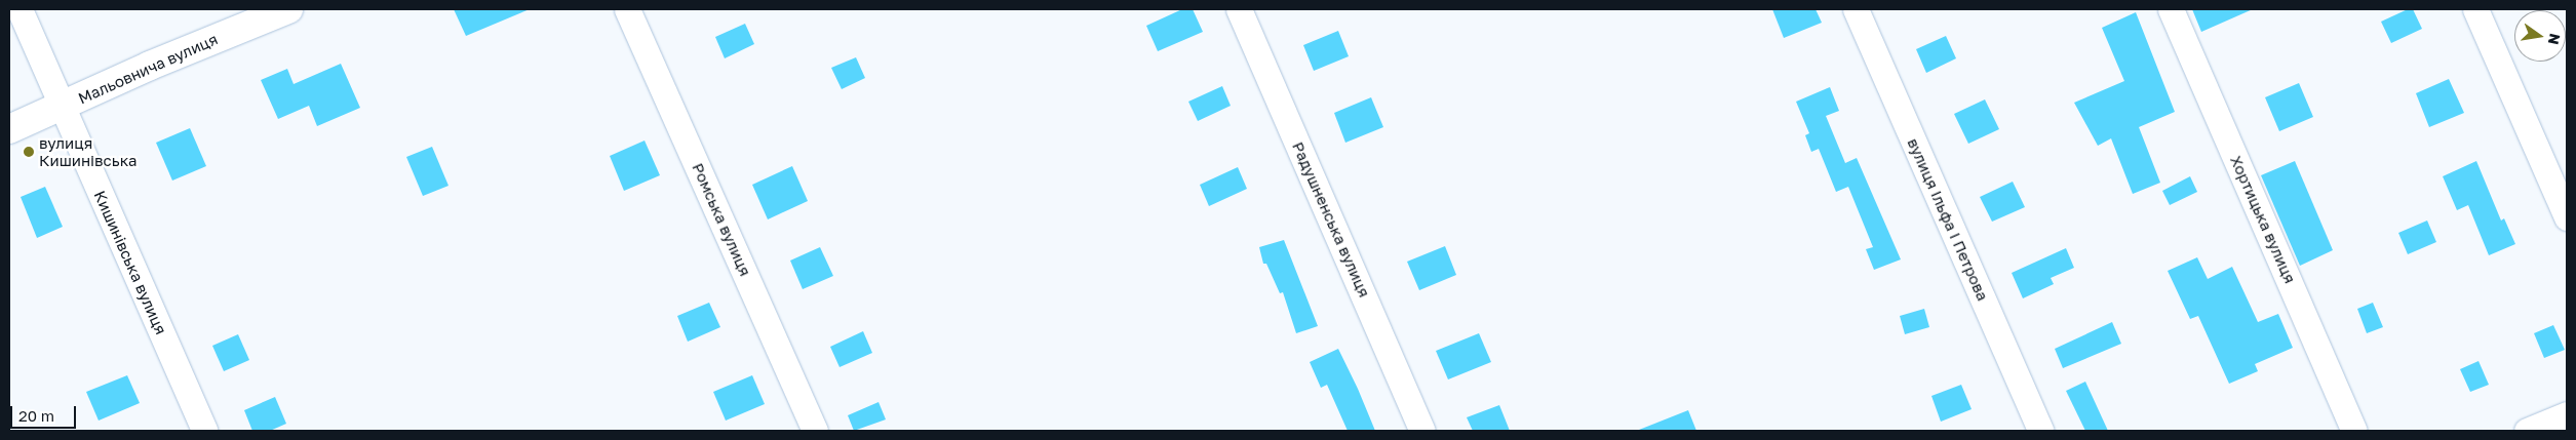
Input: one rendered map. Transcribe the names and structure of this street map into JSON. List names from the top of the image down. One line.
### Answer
{"streets":{"street":["Мальовнича вулиця","Ромська вулиця","Радушненська вулиця","вулиця Ільфа І Петрова","Хортицька вулиця","Кишинівська вулиця"]},"crossings":[["Мальовнича вулиця","Кишинівська вулиця"]],"places":["вулиця Кишинівська"],"scale_bar":"20 m","north":"right"}
